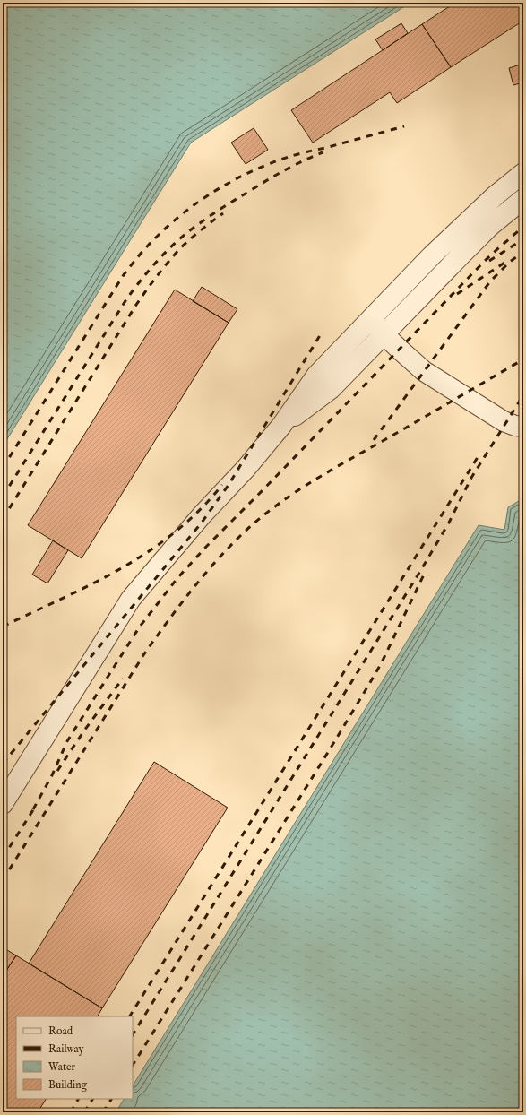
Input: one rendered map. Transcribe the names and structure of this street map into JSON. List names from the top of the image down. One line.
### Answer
{"legend":["Road","Railway","Water","Building"]}
